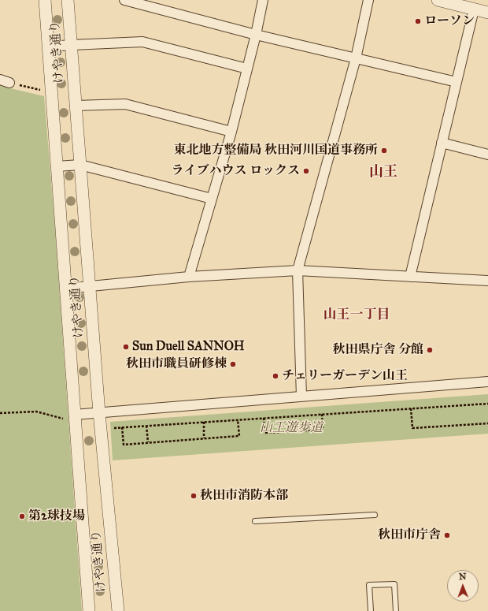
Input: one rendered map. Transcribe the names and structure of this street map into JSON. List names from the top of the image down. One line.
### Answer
{"streets":{"street":["けやき通り"]},"districts":["山王","山王一丁目"],"parks":["山王遊歩道"],"places":["ローソン","東北地方整備局 秋田河川国道事務所","ライブハウス ロックス","Sun Duell SANNOH","秋田県庁舎 分館","秋田市職員研修棟","チェリーガーデン山王","秋田市消防本部","第2球技場","秋田市庁舎"],"north":"top"}
